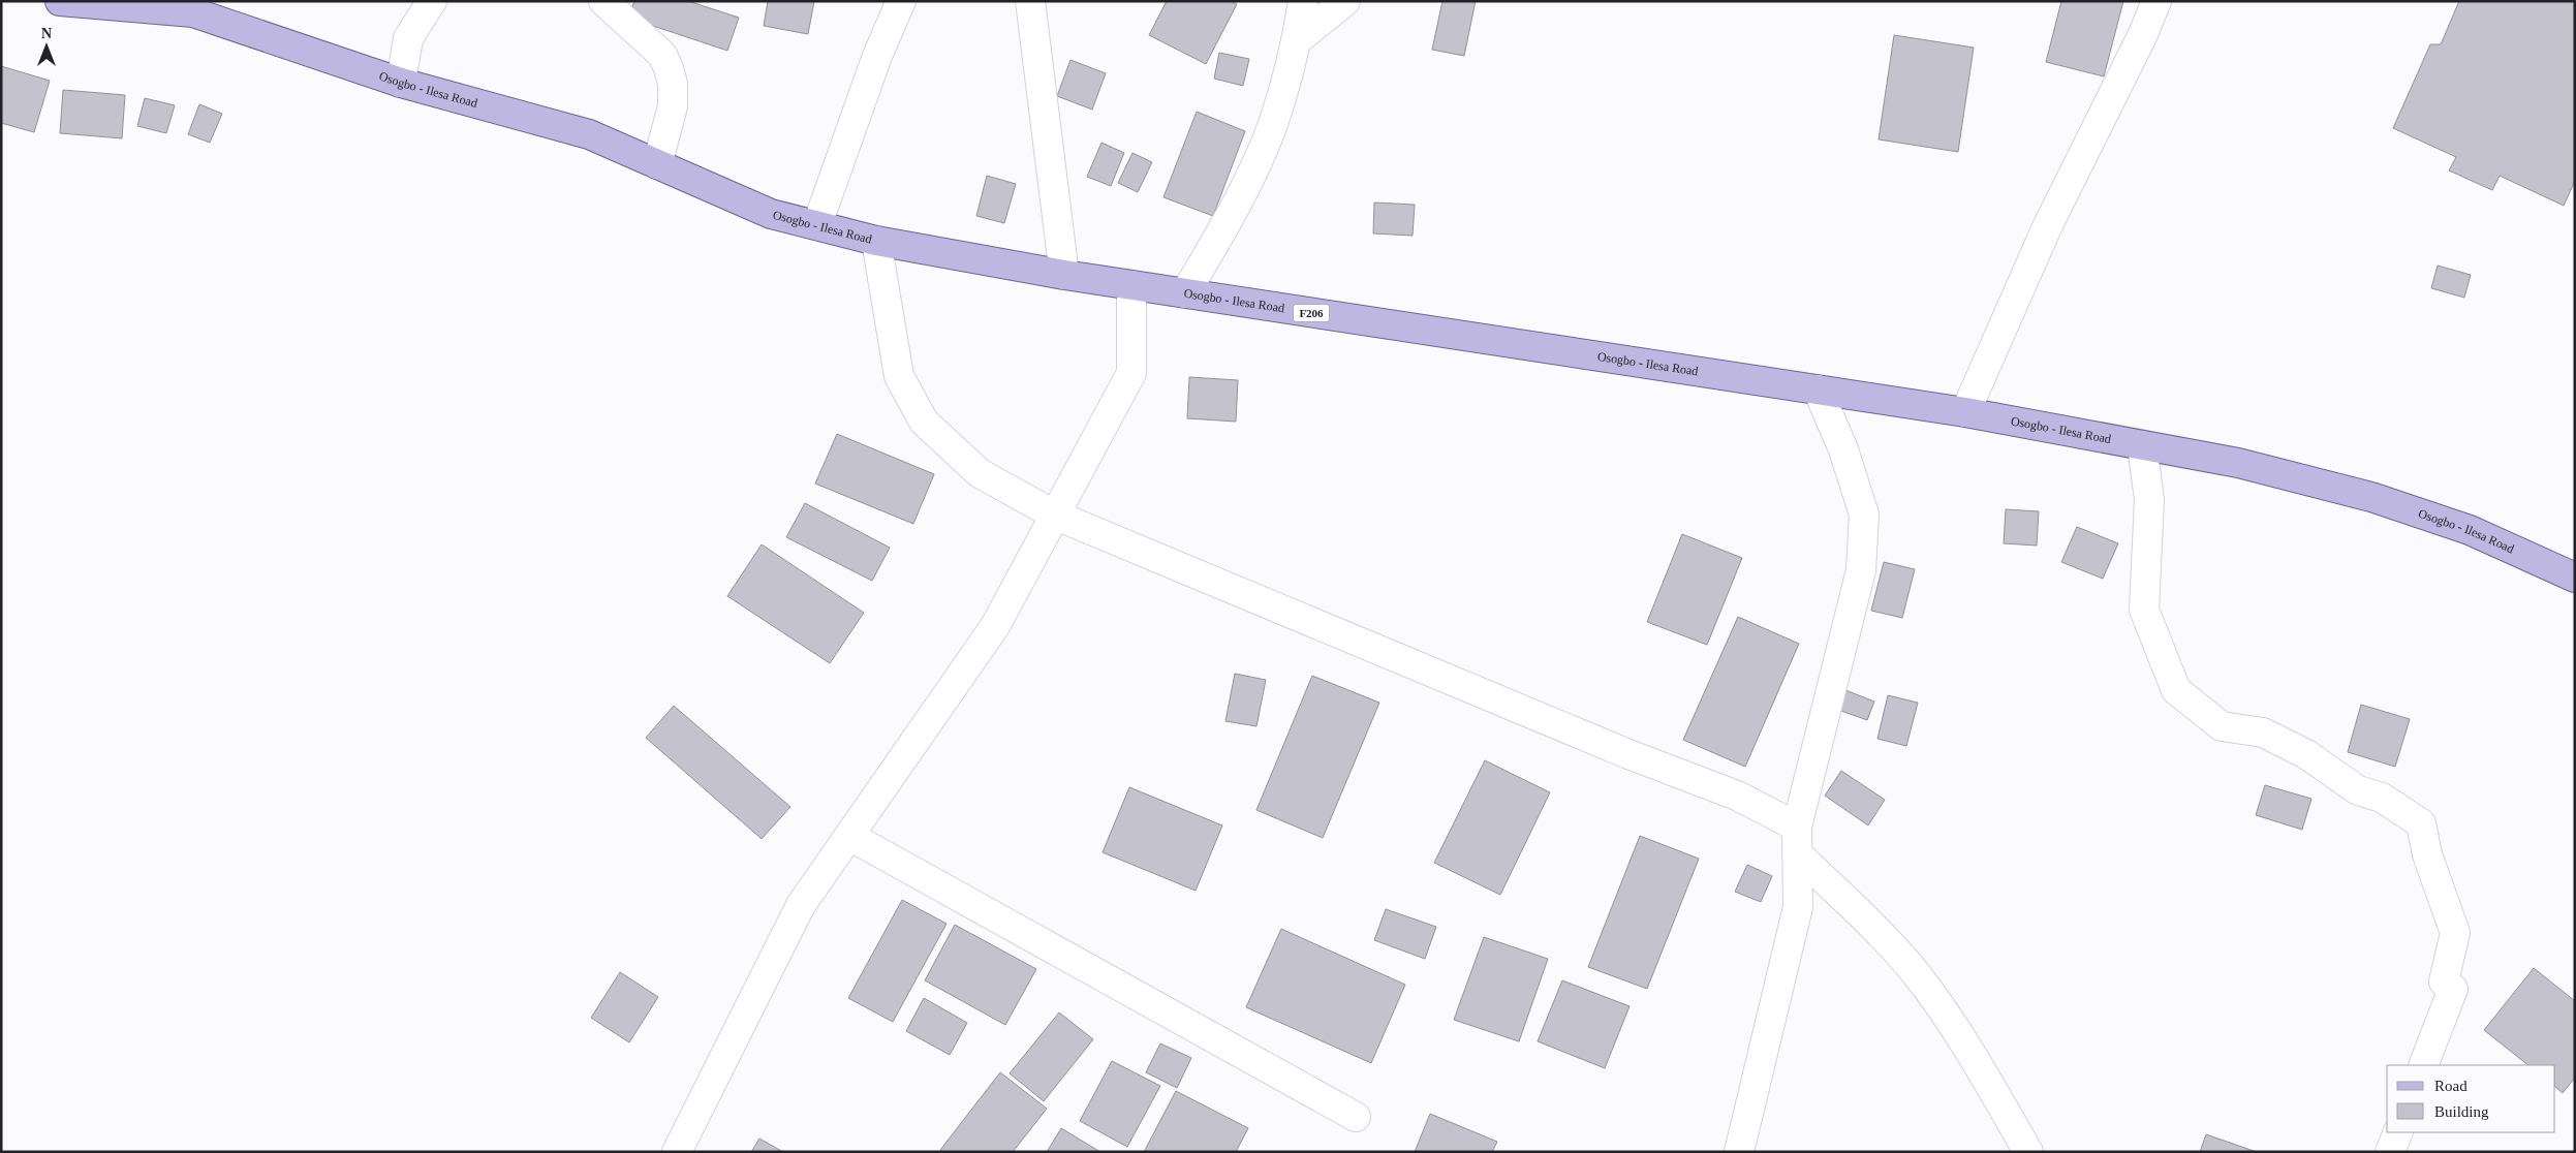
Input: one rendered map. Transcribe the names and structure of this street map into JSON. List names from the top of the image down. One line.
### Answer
{"streets":{"main road":["Osogbo - Ilesa Road","F206"]},"legend":["Road","Building"],"north":"top"}
